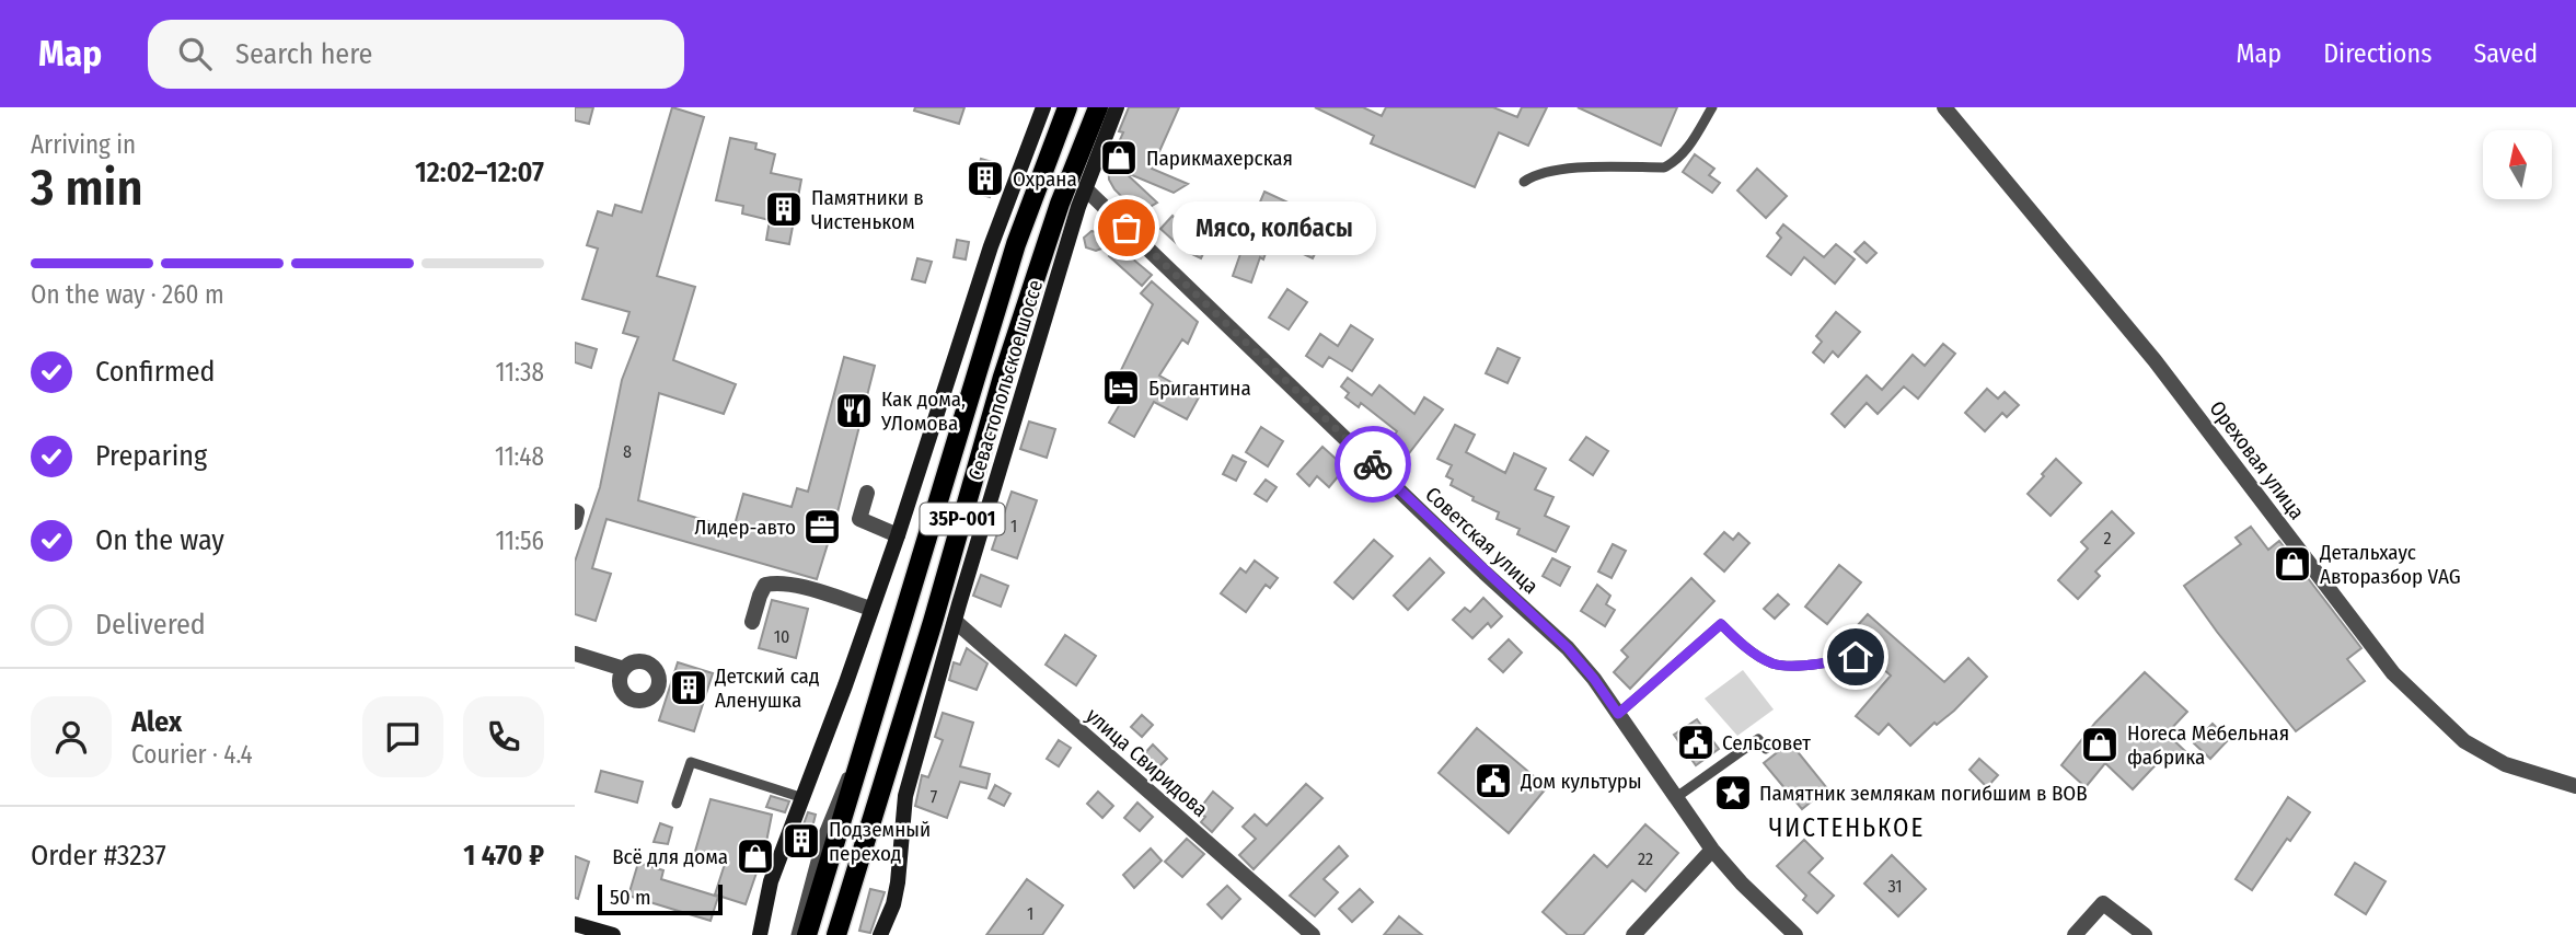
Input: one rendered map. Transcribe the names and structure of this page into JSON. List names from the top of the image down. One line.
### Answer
{"streets":{"main road":["Севастопольское шоссе","35Р-001"],"street":["Ореховая улица","Советская улица","улица Свиридова"]},"crossings":[["Севастопольское шоссе","Советская улица"],["Севастопольское шоссе","улица Свиридова"]],"districts":["ЧИСТЕНЬКОЕ"],"places":{"shop":["Парикмахерская","Детальхаус Авторазбор VAG","Horeca Мебельная фабрика","Всё для дома"],"building":["Охрана","Памятники в Чистеньком","Детский сад Аленушка","Подземный переход"],"other":["Мясо, колбасы"],"hotel":["Бригантина"],"restaurant":["Как дома, УЛомова"],"office":["Лидер-авто"],"public building":["Сельсовет","Дом культуры"],"place":["Памятник землякам погибшим в ВОВ"]},"house_numbers":["8","1","2","10","7","22","31","1"],"scale_bar":"50 m","north":"top","page":{"header":"Map","search":"Search here","nav":["Map","Directions","Saved"],"heading":["3 min","Arriving in","12:02–12:07"],"panel":["Alex","Courier · 4.4","Order #3237","1 470 ₽"],"bubble":"Мясо, колбасы","bar":"On the way · 260 m","list":[["Confirmed","11:38"],["Preparing","11:48"],["On the way","11:56"],"Delivered"],"scale":"50 m"}}
